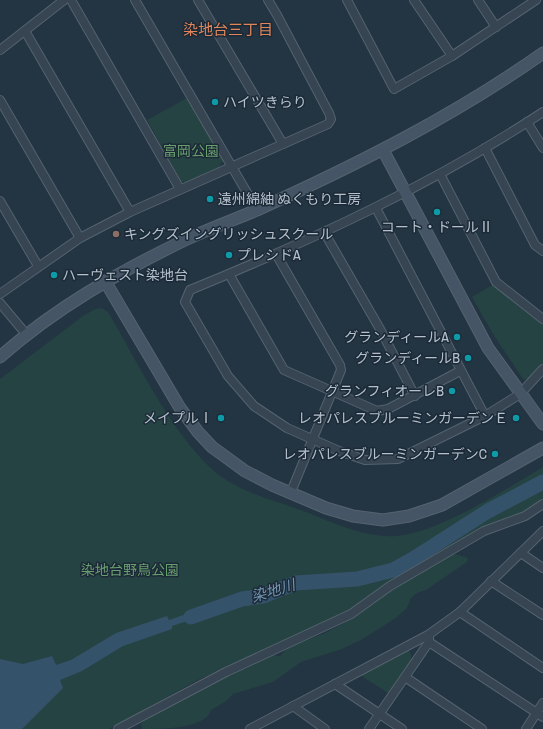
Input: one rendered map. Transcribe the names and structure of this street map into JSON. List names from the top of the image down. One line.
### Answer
{"districts":["染地台三丁目"],"water":["染地川"],"parks":["富岡公園","染地台野鳥公園"],"places":["ハイツきらり","遠州綿紬 ぬくもり工房","コート・ドールⅡ","キングズイングリッシュスクール","プレシドA","ハーヴェスト染地台","グランディールA","グランディールB","グランフィオーレB","メイプルⅠ","レオパレスブルーミンガーデンＥ","レオパレスブルーミンガーデンC"]}
